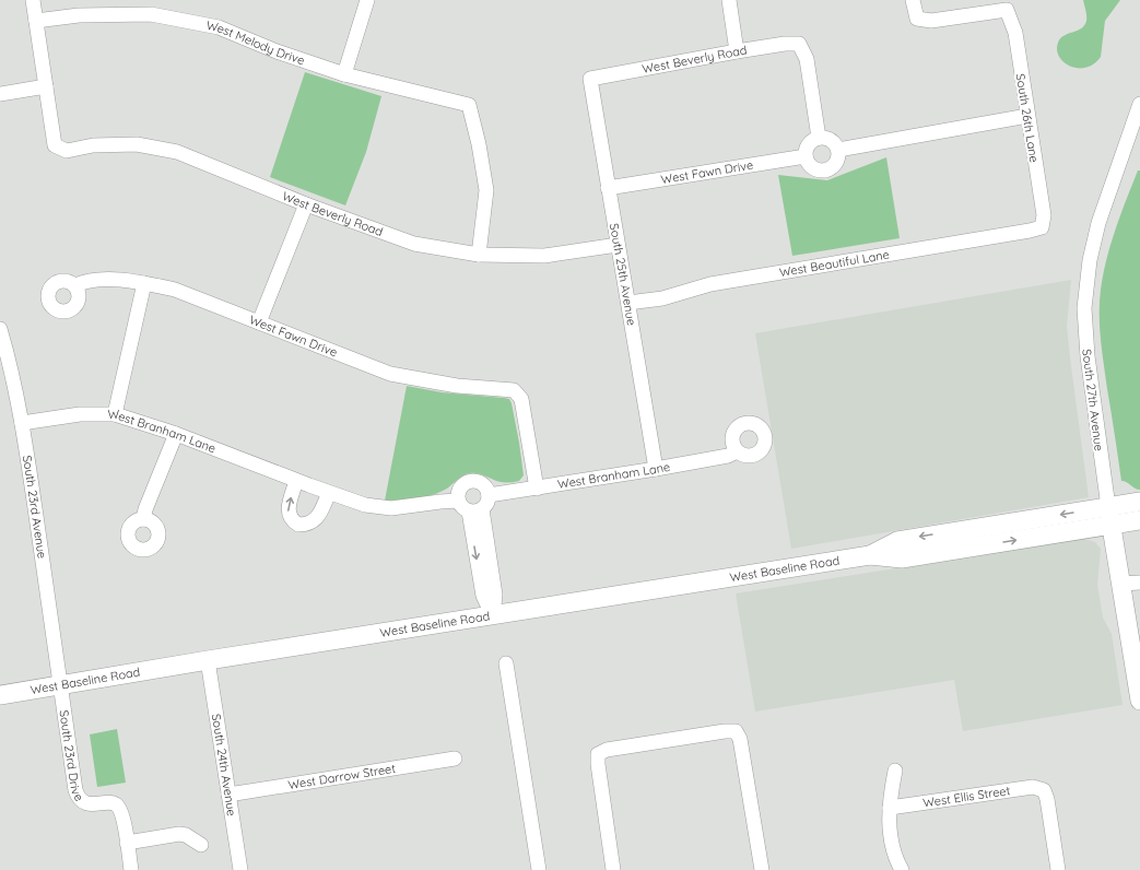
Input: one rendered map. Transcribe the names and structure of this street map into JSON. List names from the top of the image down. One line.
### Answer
{"streets":{"main road":["South 27th Avenue","West Baseline Road"],"street":["West Melody Drive","West Beverly Road","South 26th Lane","West Fawn Drive","West Beautiful Lane","South 25th Avenue","West Branham Lane","South 23rd Avenue","South 23rd Drive","South 24th Avenue","West Darrow Street","West Ellis Street"]},"crossings":[["West Melody Drive","West Beverly Road"],["West Beverly Road","West Fawn Drive"],["West Beverly Road","South 25th Avenue"],["South 26th Lane","West Beautiful Lane"],["West Fawn Drive","South 25th Avenue"],["West Fawn Drive","West Branham Lane"],["West Beautiful Lane","South 25th Avenue"],["South 25th Avenue","West Branham Lane"],["South 27th Avenue","West Baseline Road"],["West Branham Lane","South 23rd Avenue"],["South 23rd Avenue","West Baseline Road"],["South 23rd Avenue","South 23rd Drive"],["West Baseline Road","South 23rd Drive"],["West Baseline Road","South 24th Avenue"],["South 24th Avenue","West Darrow Street"]]}
